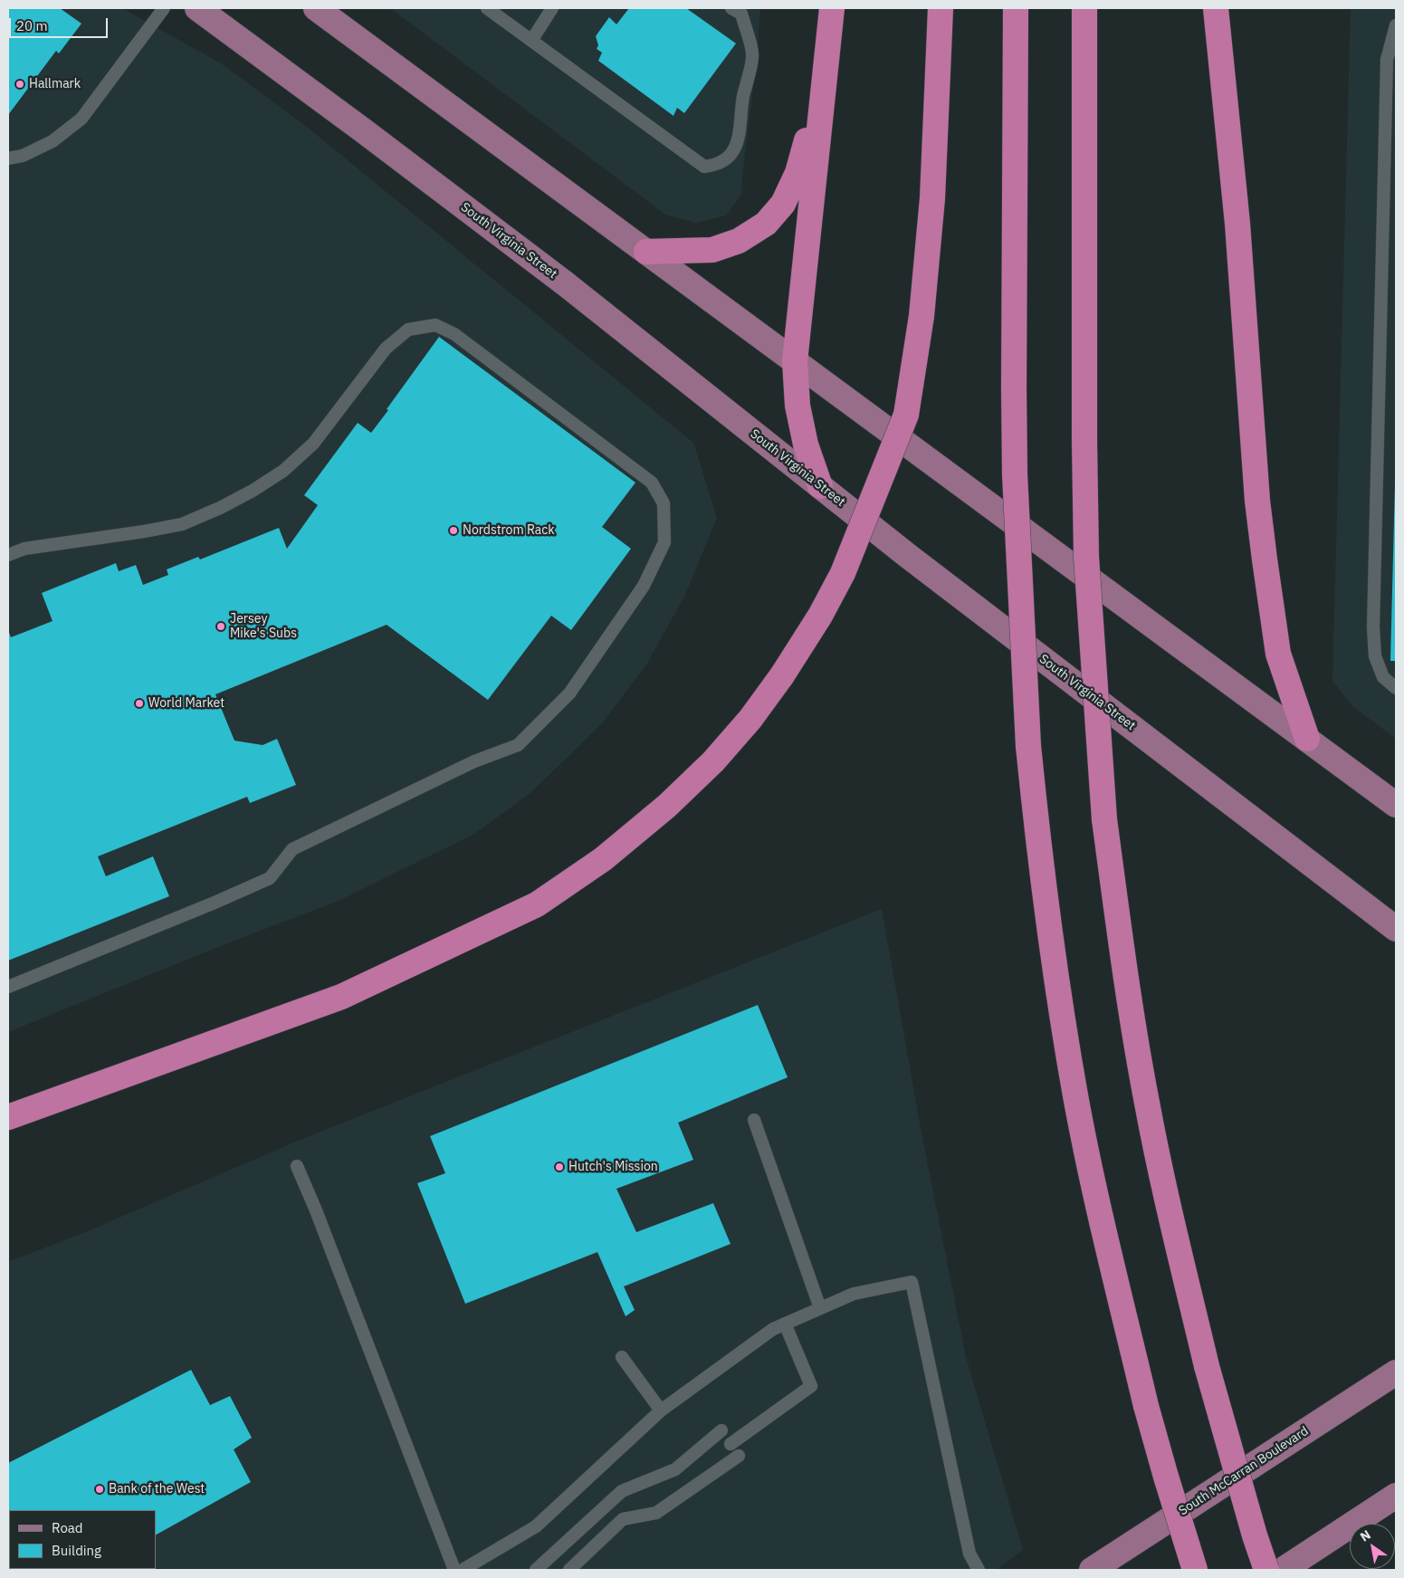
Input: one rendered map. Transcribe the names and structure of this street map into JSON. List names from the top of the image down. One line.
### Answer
{"streets":{"main road":["South Virginia Street","South McCarran Boulevard"]},"places":["Hallmark","Nordstrom Rack","Jersey Mike's Subs","World Market","Hutch's Mission","Bank of the West"],"legend":["Road","Building"],"scale_bar":"20 m","north":"top left"}
